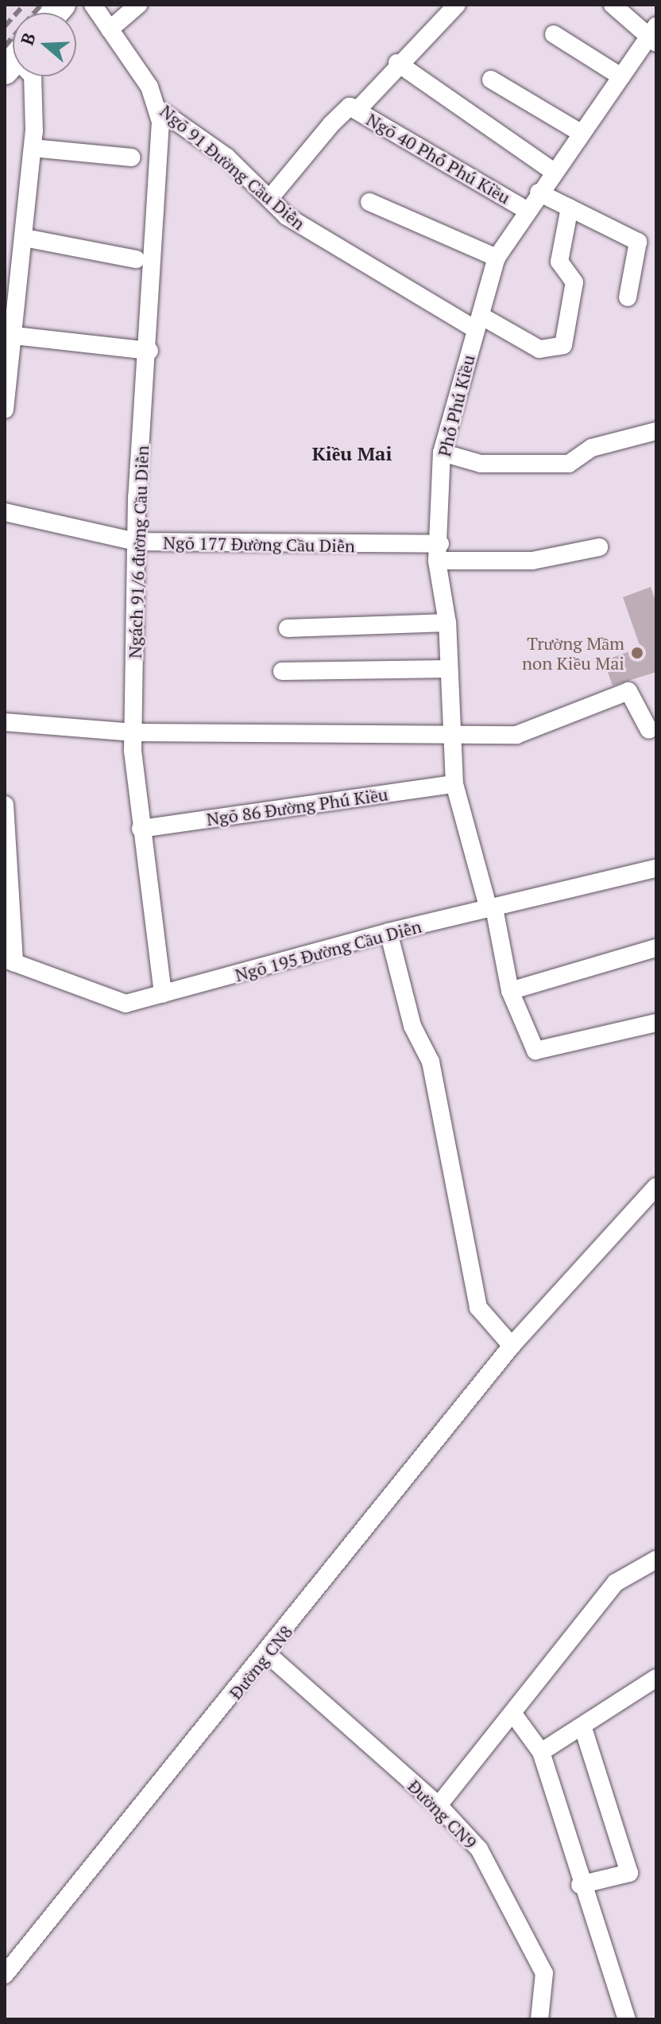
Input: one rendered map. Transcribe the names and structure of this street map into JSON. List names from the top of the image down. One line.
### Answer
{"streets":{"street":["Ngõ 40 Phố Phú Kiều","Ngõ 91 Đường Cầu Diễn","Phố Phú Kiều","Ngõ 177 Đường Cầu Diễn","Ngách 91/6 đường Cầu Diễn","Ngõ 86 Đường Phú Kiều","Ngõ 195 Đường Cầu Diễn","Đường CN8","Đường CN9"]},"crossings":[["Ngõ 40 Phố Phú Kiều","Phố Phú Kiều"],["Ngõ 91 Đường Cầu Diễn","Phố Phú Kiều"],["Ngõ 91 Đường Cầu Diễn","Ngách 91/6 đường Cầu Diễn"],["Phố Phú Kiều","Ngõ 177 Đường Cầu Diễn"],["Phố Phú Kiều","Ngõ 86 Đường Phú Kiều"],["Phố Phú Kiều","Ngõ 195 Đường Cầu Diễn"],["Ngõ 177 Đường Cầu Diễn","Ngách 91/6 đường Cầu Diễn"],["Ngách 91/6 đường Cầu Diễn","Ngõ 86 Đường Phú Kiều"],["Ngách 91/6 đường Cầu Diễn","Ngõ 195 Đường Cầu Diễn"],["Đường CN8","Đường CN9"]],"districts":["Kiều Mai"],"places":["Trường Mầm non Kiều Mai"],"north":"left"}
